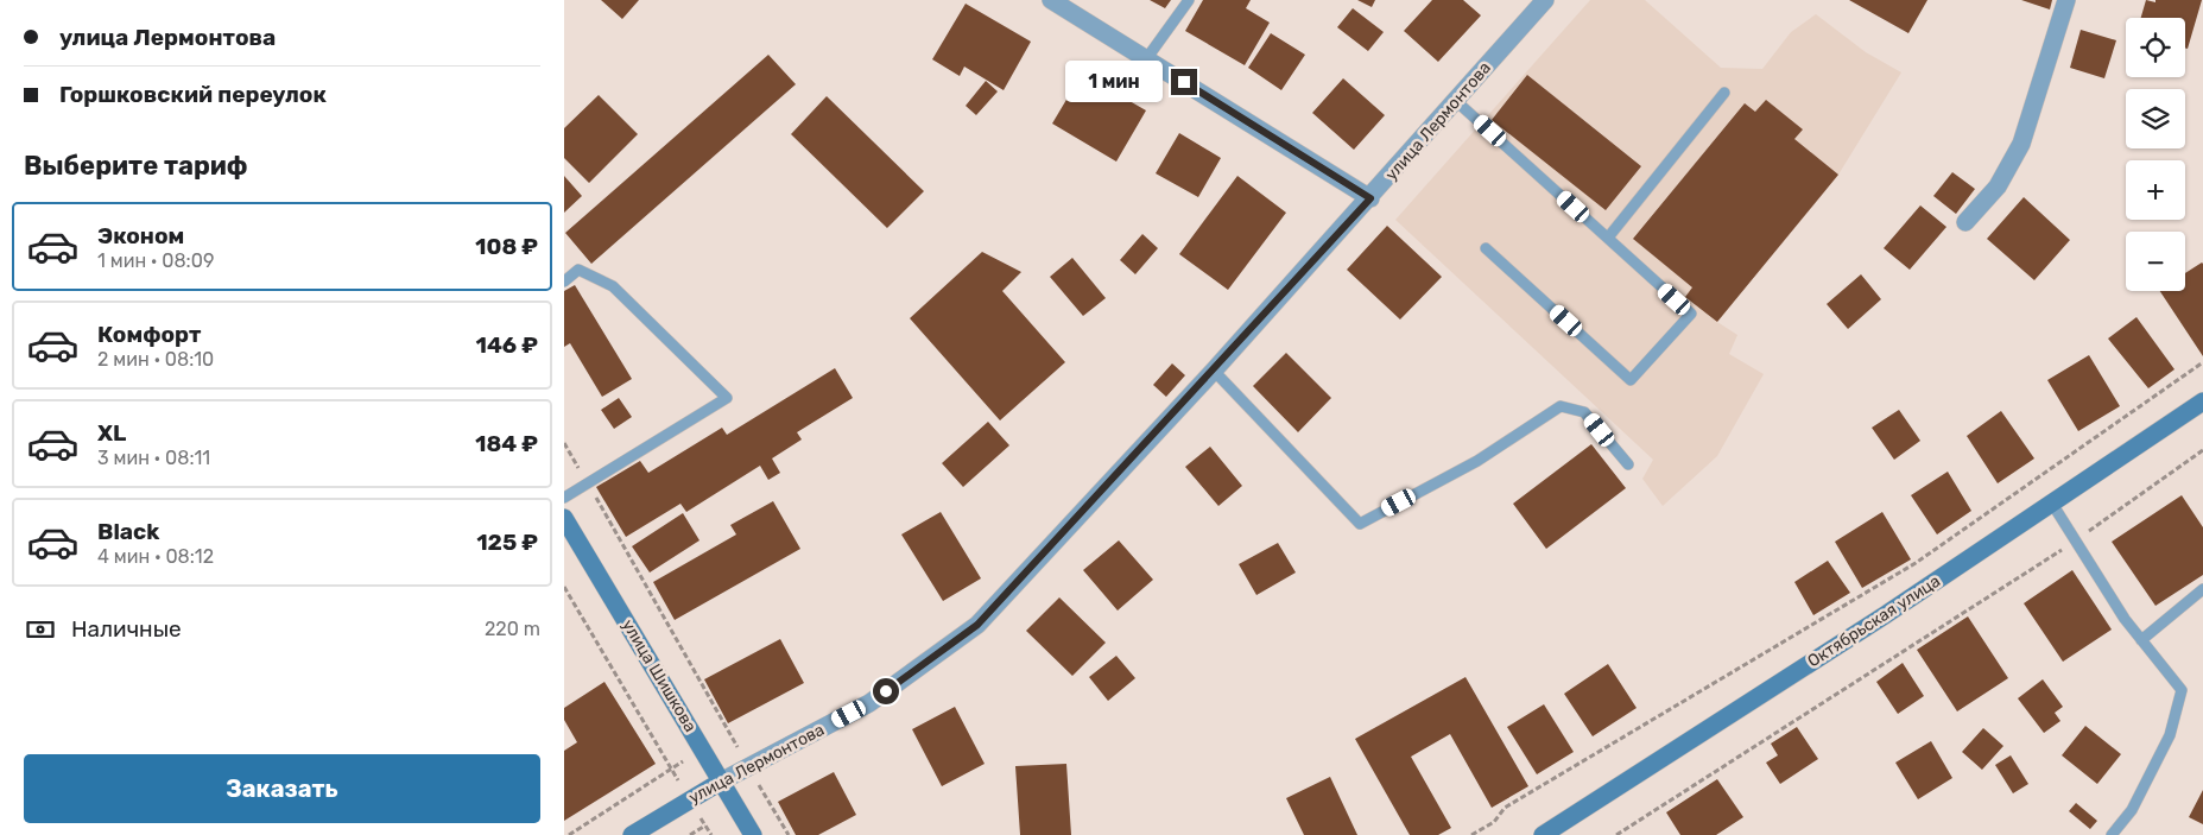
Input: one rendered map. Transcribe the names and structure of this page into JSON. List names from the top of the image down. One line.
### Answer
{"streets":{"street":["улица Лермонтова","Октябрьская улица","улица Шишкова"]},"crossings":[["улица Лермонтова","улица Шишкова"]],"page":{"banner":["улица Лермонтова","Горшковский переулок"],"map_buttons":["+","−"],"bubble":"1 мин","heading":"Выберите тариф","list":[{"name":"Эконом","note":"1 мин · 08:09","value":"108 ₽"},{"name":"Комфорт","note":"2 мин · 08:10","value":"146 ₽"},{"name":"XL","note":"3 мин · 08:11","value":"184 ₽"},{"name":"Black","note":"4 мин · 08:12","value":"125 ₽"}],"pay":["Наличные","220 m"],"buttons":"Заказать"}}
